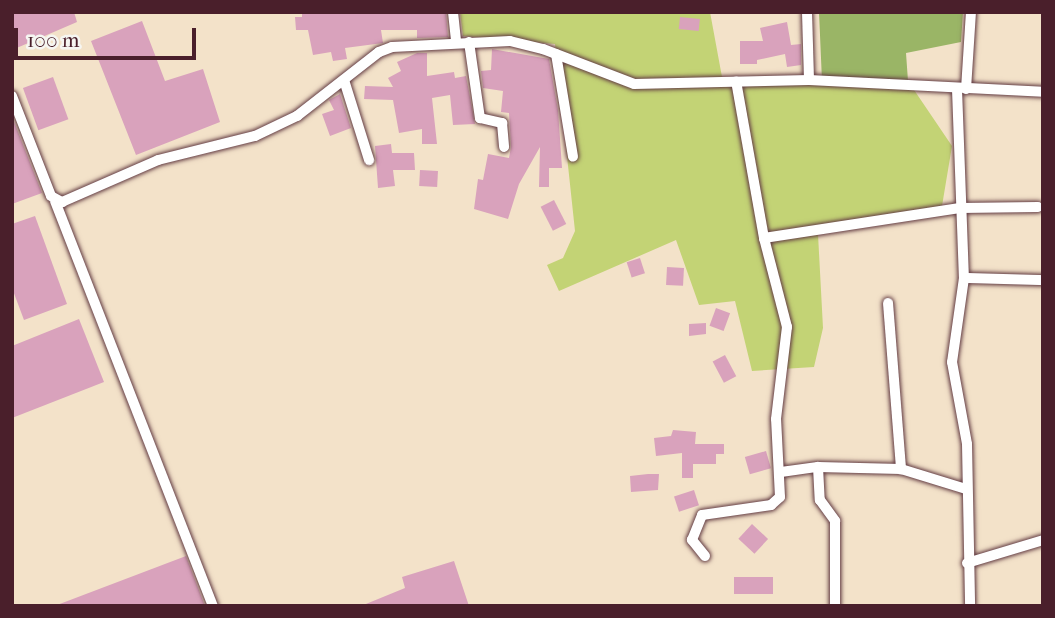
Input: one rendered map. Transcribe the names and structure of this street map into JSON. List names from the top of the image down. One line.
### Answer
{"scale_bar":"100 m"}
